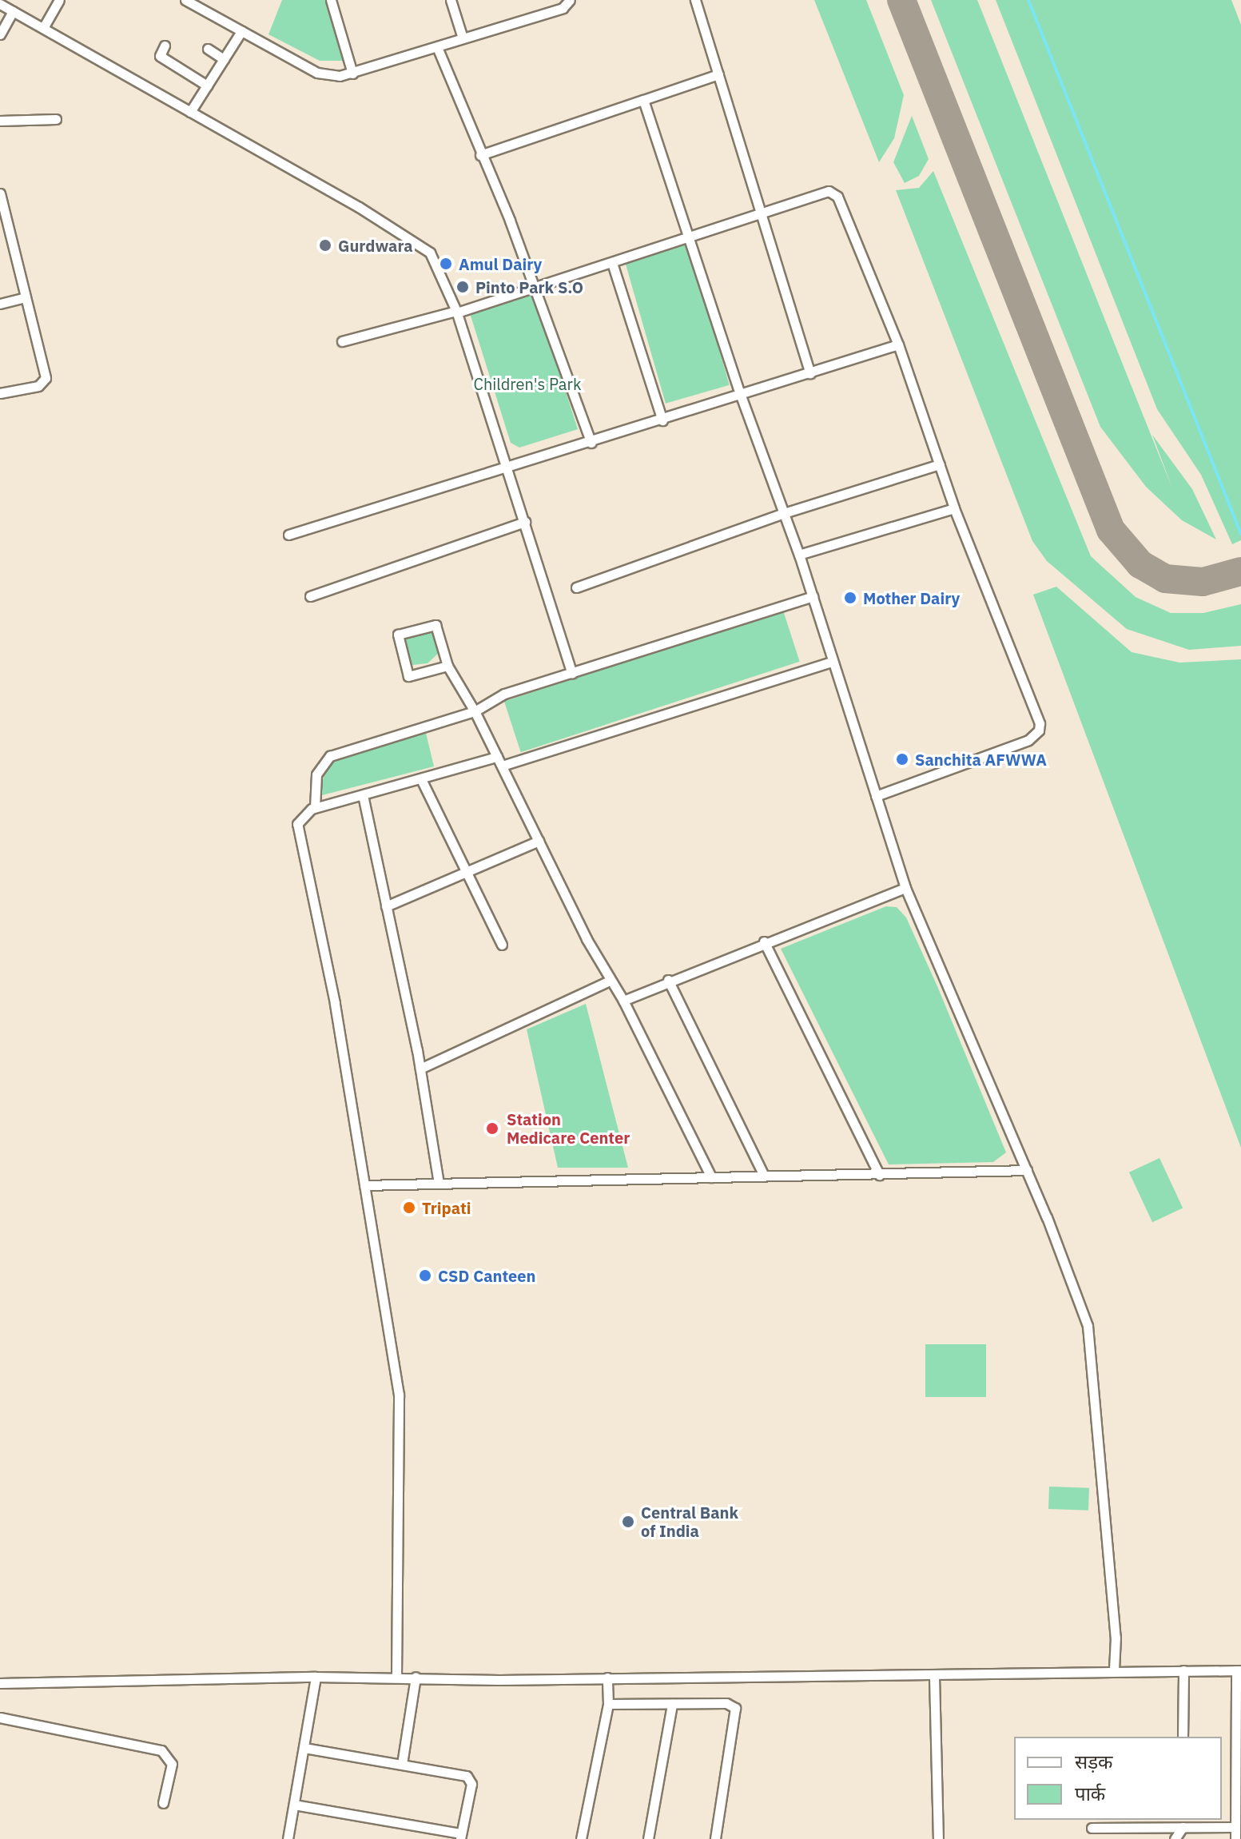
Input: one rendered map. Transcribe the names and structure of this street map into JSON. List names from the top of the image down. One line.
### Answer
{"parks":["Children's Park"],"places":["Gurdwara","Amul Dairy","Pinto Park S.O","Mother Dairy","Sanchita AFWWA","Station Medicare Center","Tripati","CSD Canteen","Central Bank of India"],"legend":["सड़क","पार्क"]}
